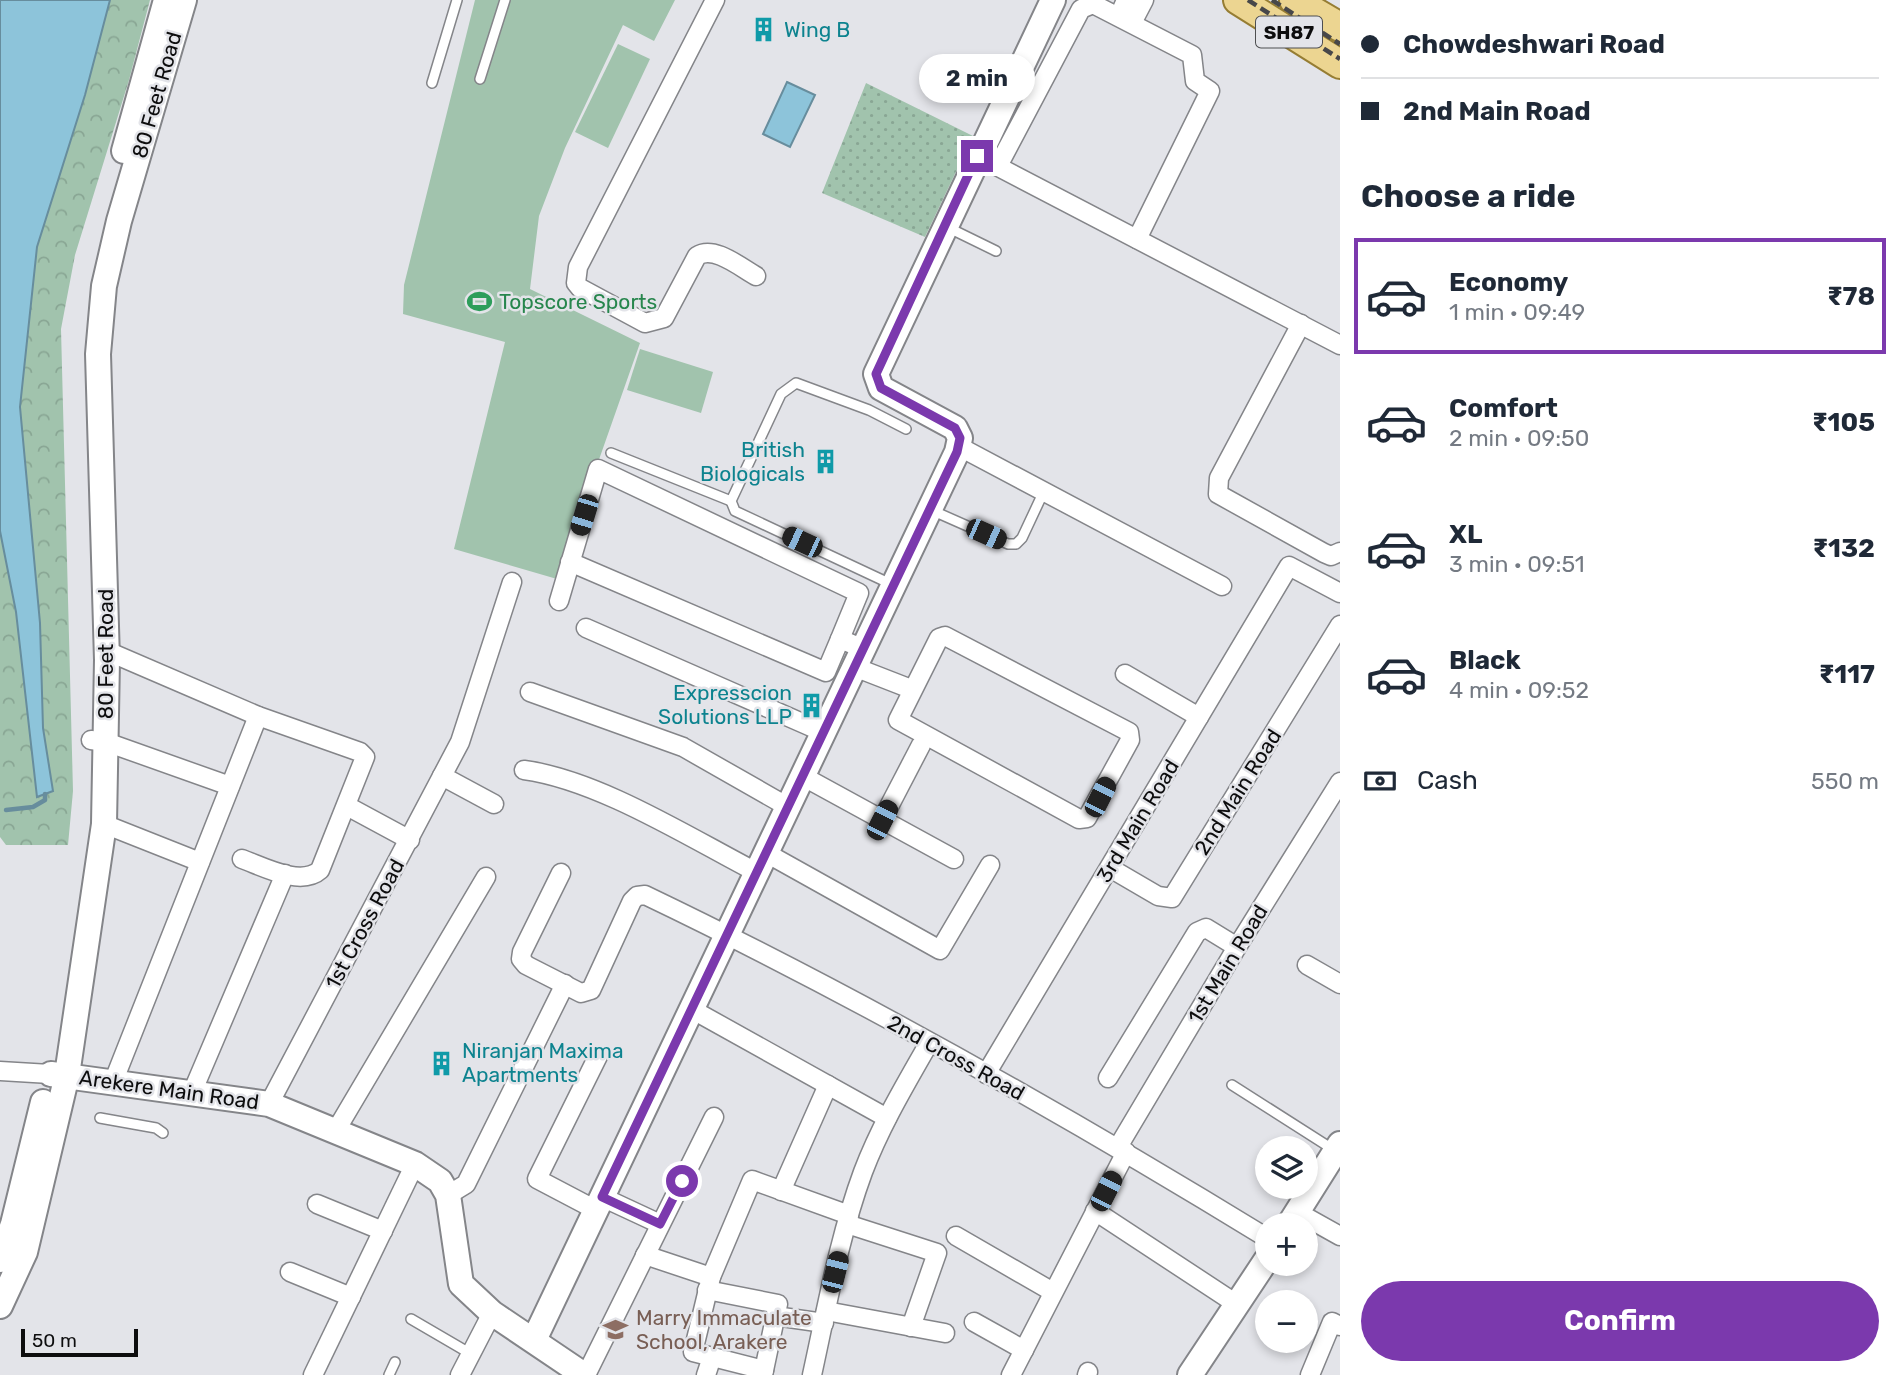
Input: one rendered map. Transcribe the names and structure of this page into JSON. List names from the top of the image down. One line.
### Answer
{"streets":{"main road":["SH87","80 Feet Road","Arekere Main Road"],"street":["2nd Main Road","3rd Main Road","1st Cross Road","1st Main Road","2nd Cross Road"]},"crossings":[["80 Feet Road","Arekere Main Road"],["2nd Main Road","3rd Main Road"],["3rd Main Road","2nd Cross Road"],["1st Cross Road","Arekere Main Road"],["1st Main Road","2nd Cross Road"]],"places":{"building":["Wing B","British Biologicals","Expresscion Solutions LLP","Niranjan Maxima Apartments"],"sports":["Topscore Sports"],"school or university":["Marry Immaculate School, Arakere"]},"scale_bar":"50 m","page":{"banner":["Chowdeshwari Road","2nd Main Road"],"bubble":"2 min","heading":"Choose a ride","list":[{"name":"Economy","note":"1 min · 09:49","value":"₹78"},{"name":"Comfort","note":"2 min · 09:50","value":"₹105"},{"name":"XL","note":"3 min · 09:51","value":"₹132"},{"name":"Black","note":"4 min · 09:52","value":"₹117"}],"pay":["Cash","550 m"],"map_buttons":["+","−"],"buttons":"Confirm","scale":"50 m"}}
